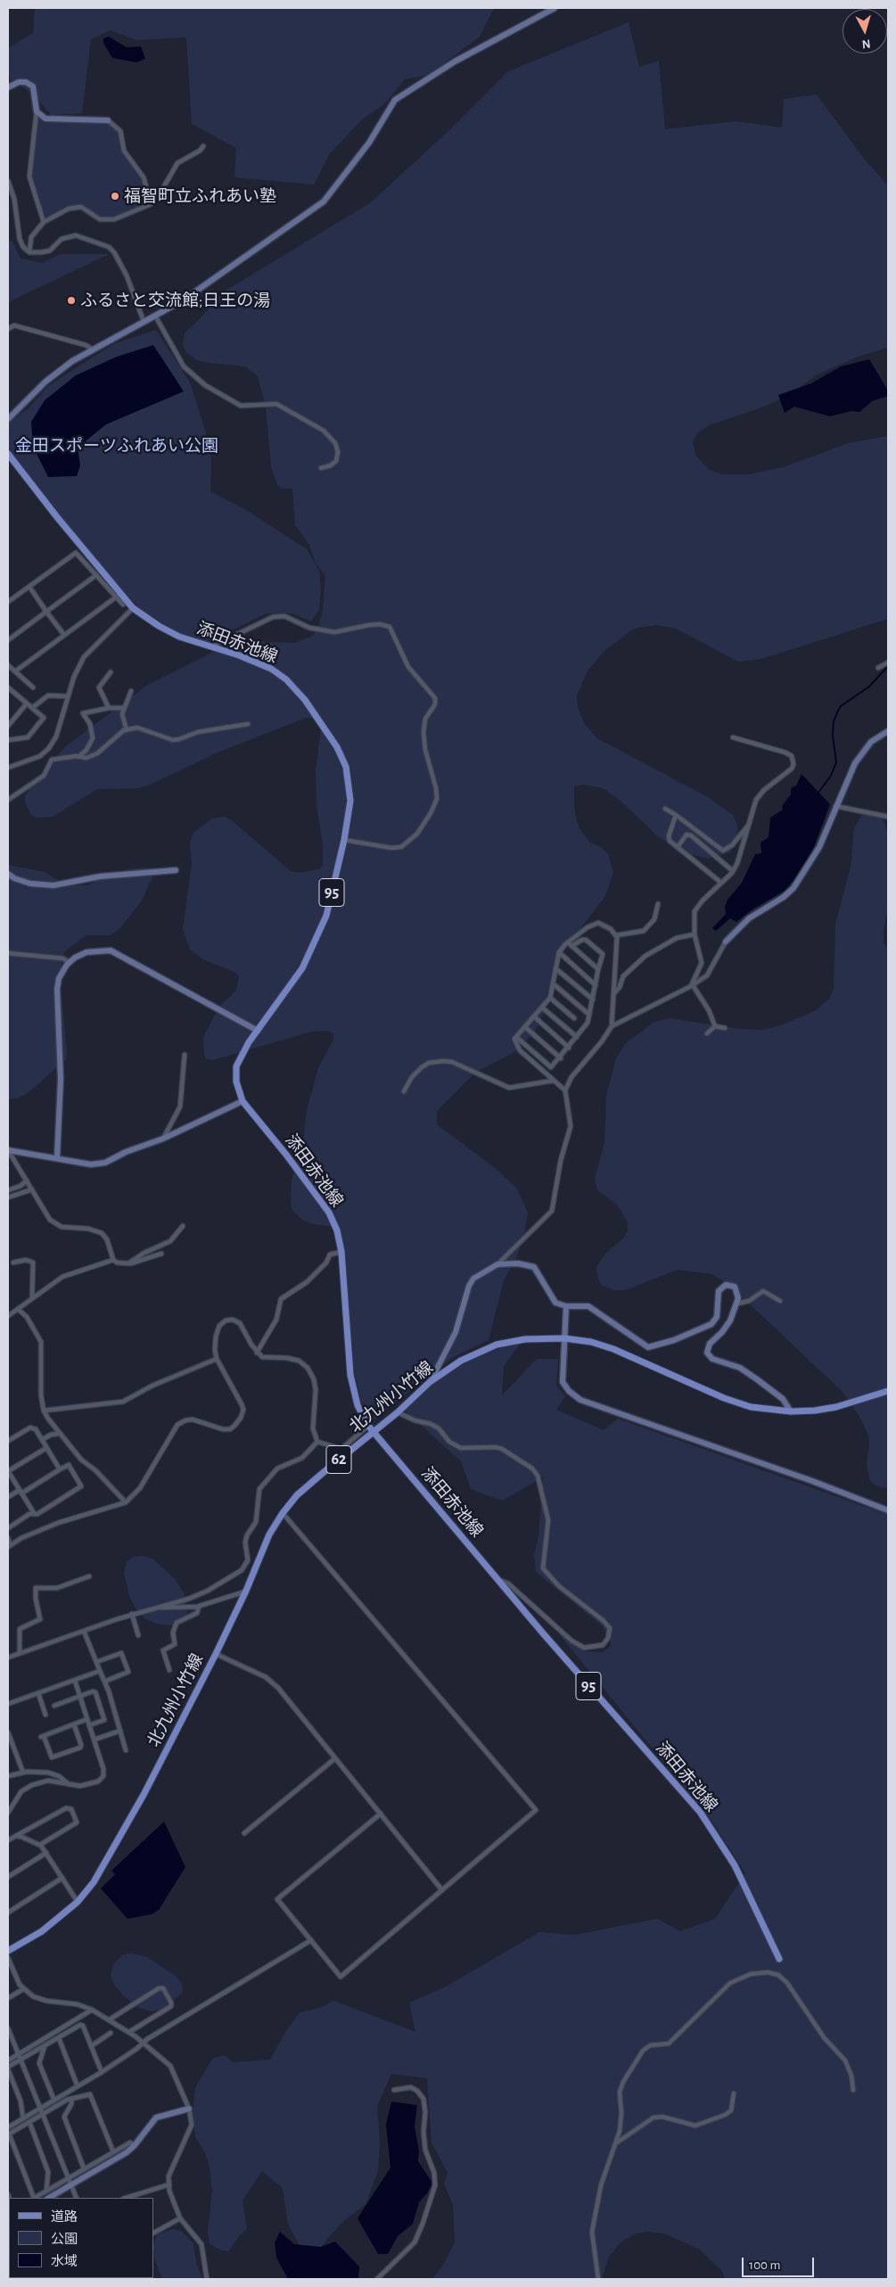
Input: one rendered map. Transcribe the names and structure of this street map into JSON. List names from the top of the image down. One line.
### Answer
{"streets":{"main road":["添田赤池線","95","北九州小竹線","62"]},"crossings":[["添田赤池線","北九州小竹線"]],"parks":["金田スポーツふれあい公園"],"places":["福智町立ふれあい塾","ふるさと交流館;日王の湯"],"legend":["道路","公園","水域"],"scale_bar":"100 m","north":"bottom"}
